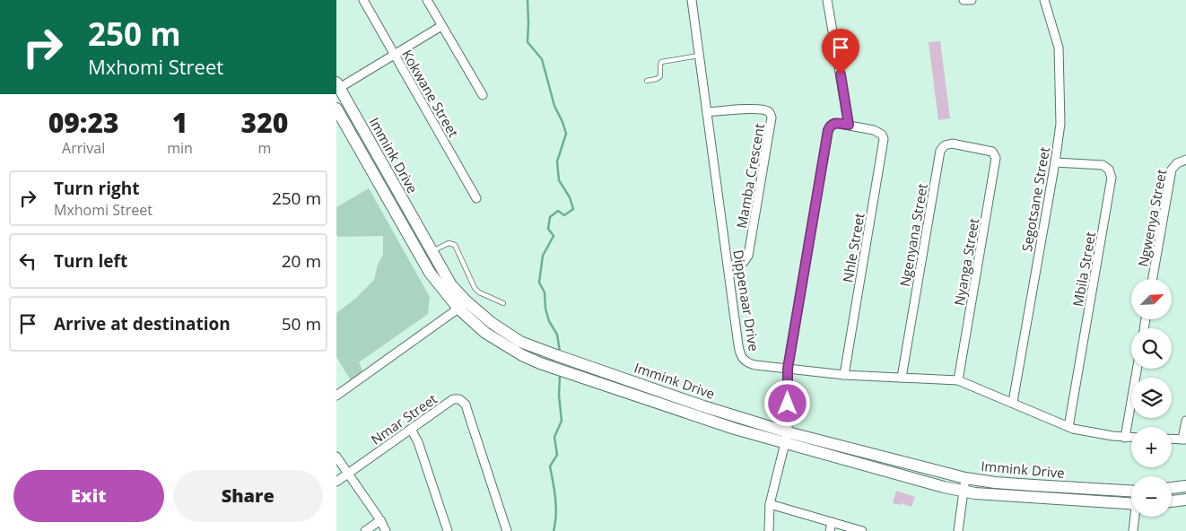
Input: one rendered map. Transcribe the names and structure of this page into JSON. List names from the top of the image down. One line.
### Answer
{"streets":{"main road":["Immink Drive"],"street":["Kokwane Street","Mamba Crescent","Segotsane Street","Ngwenya Street","Ngenyana Street","Nhle Street","Nyanga Street","Mbila Street","Dippenaar Drive","Nmar Street"]},"crossings":[["Mamba Crescent","Dippenaar Drive"],["Segotsane Street","Mbila Street"],["Segotsane Street","Dippenaar Drive"],["Ngenyana Street","Nyanga Street"],["Ngenyana Street","Dippenaar Drive"],["Nhle Street","Dippenaar Drive"],["Nyanga Street","Dippenaar Drive"],["Mbila Street","Dippenaar Drive"]],"north":"top right","page":{"turn":["250 m","Mxhomi Street"],"eta":["09:23","Arrival","1","min","320","m"],"list":[{"name":"Turn right","note":"Mxhomi Street","value":"250 m"},{"name":"Turn left","value":"20 m"},{"name":"Arrive at destination","value":"50 m"}],"map_buttons":["+","−"],"buttons":["Exit","Share"]}}
